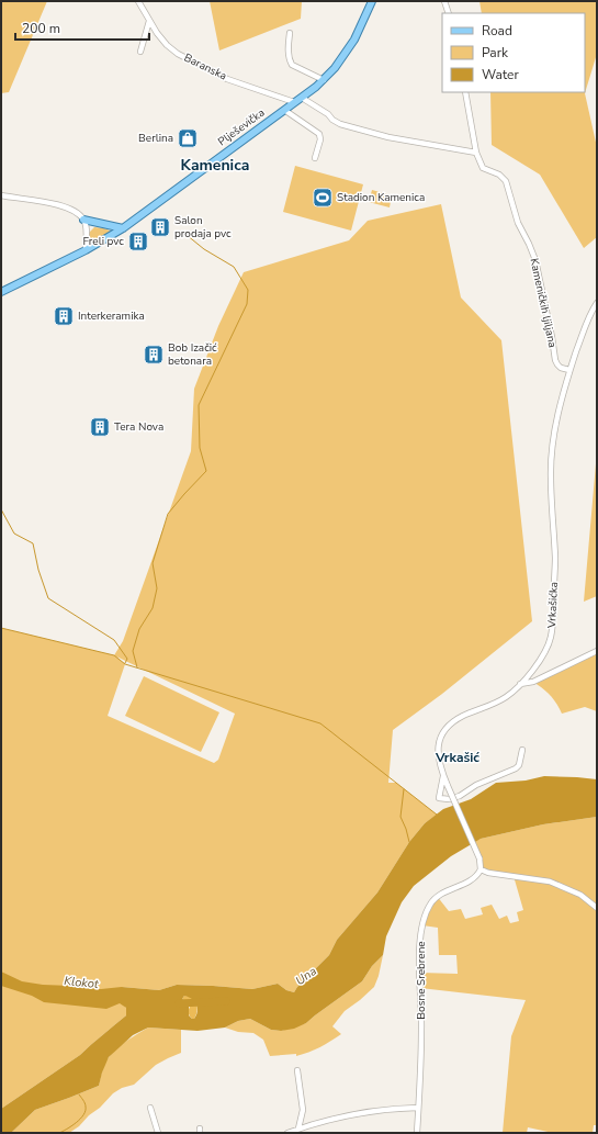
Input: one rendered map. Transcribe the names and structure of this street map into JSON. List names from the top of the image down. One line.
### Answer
{"streets":{"main road":["Plješevička"],"street":["Baranska","Kameničkih ljiljana","Vrkašićka","Bosne Srebrene"]},"crossings":[["Baranska","Plješevička"],["Kameničkih ljiljana","Vrkašićka"],["Vrkašićka","Bosne Srebrene"]],"districts":["Kamenica","Vrkašić"],"water":["Una","Klokot"],"places":{"shop":["Berlina"],"sports":["Stadion Kamenica"],"building":["Salon prodaja pvc","Freli pvc","Interkeramika","Bob Izačić betonara","Tera Nova"]},"legend":["Road","Park","Water"],"scale_bar":"200 m"}
